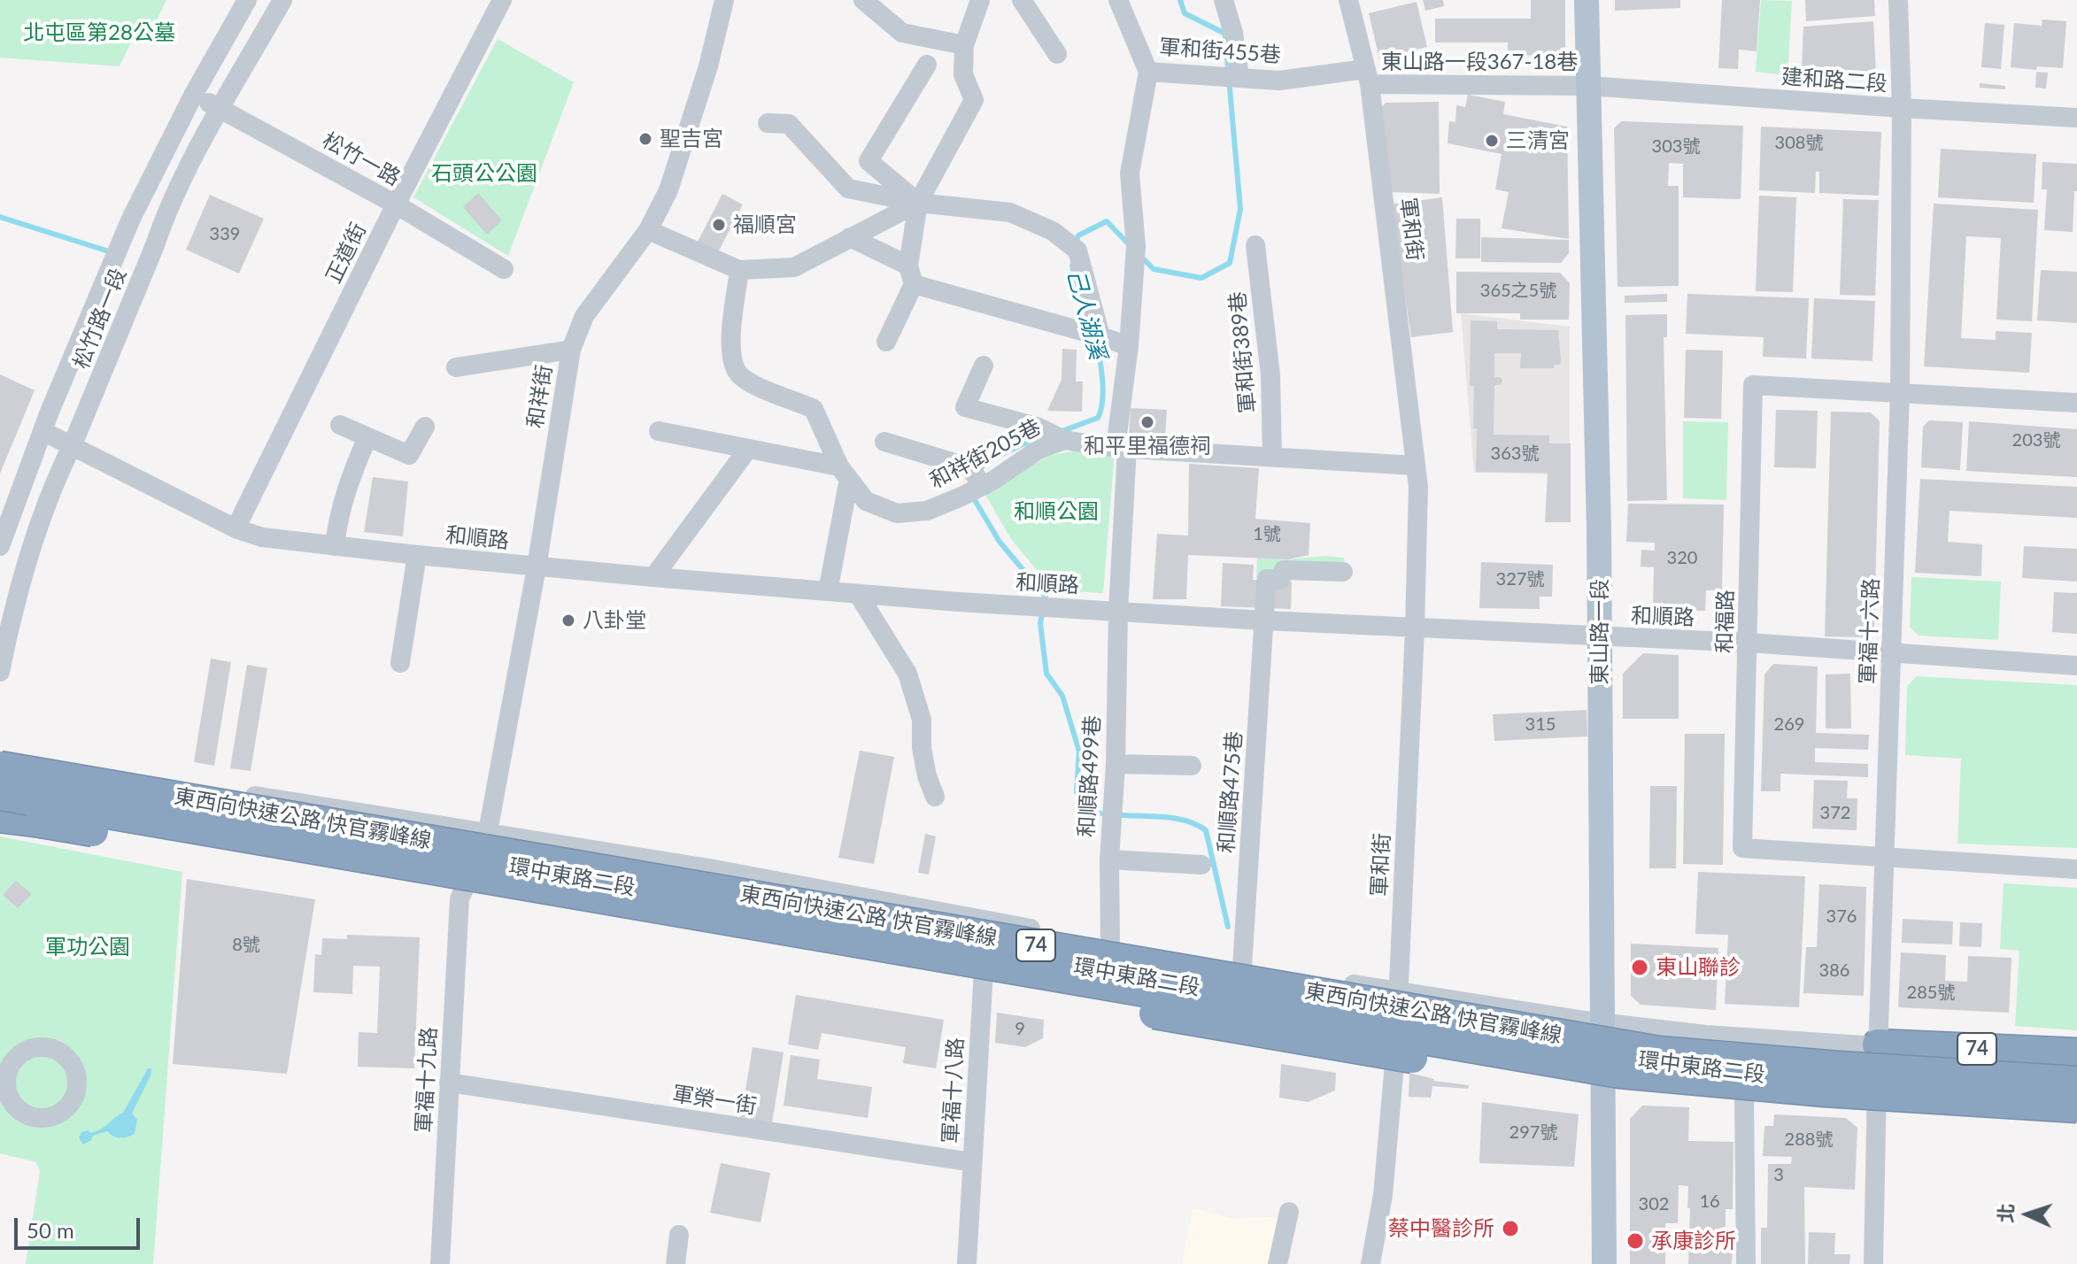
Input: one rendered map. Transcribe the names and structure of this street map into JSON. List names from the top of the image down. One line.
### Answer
{"streets":{"highway":["東西向快速公路 快官霧峰線","74"],"main road":["東山路一段"],"street":["軍和街455巷","東山路一段367-18巷","建和路二段","松竹一路","軍和街","正道街","松竹路一段","軍和街389巷","和祥街","和祥街205巷","和順路","和福路","軍福十六路","和順路499巷","和順路475巷","環中東路二段","軍福十九路","軍福十八路","軍榮一街"]},"crossings":[["軍和街455巷","東山路一段367-18巷"],["軍和街455巷","軍和街"],["軍和街455巷","和順路499巷"],["東山路一段367-18巷","建和路二段"],["東山路一段367-18巷","軍和街"],["東山路一段367-18巷","東山路一段"],["建和路二段","軍福十六路"],["建和路二段","東山路一段"],["松竹一路","正道街"],["松竹一路","松竹路一段"],["軍和街","和順路"],["軍和街","環中東路二段"],["正道街","和順路"],["松竹路一段","和順路"],["和祥街","和順路"],["和祥街","環中東路二段"],["和祥街","軍福十九路"],["和祥街205巷","和順路499巷"],["和順路","和福路"],["和順路","軍福十六路"],["和順路","東山路一段"],["和順路","和順路499巷"],["和順路","和順路475巷"],["和福路","軍福十六路"],["軍福十六路","環中東路二段"],["軍福十六路","74"],["東山路一段","東西向快速公路 快官霧峰線"],["東山路一段","環中東路二段"],["東山路一段","74"],["和順路499巷","環中東路二段"],["和順路475巷","環中東路二段"],["東西向快速公路 快官霧峰線","環中東路二段"],["東西向快速公路 快官霧峰線","74"],["環中東路二段","74"],["環中東路二段","軍福十九路"],["環中東路二段","軍福十八路"],["軍福十九路","軍榮一街"],["軍福十八路","軍榮一街"]],"water":["己人湖溪"],"parks":["北屯區第28公墓","石頭公公園","和順公園","軍功公園"],"places":["聖吉宮","三清宮","福順宮","和平里福德祠","八卦堂","東山聯診","蔡中醫診所","承康診所"],"house_numbers":["308號","303號","339","365之5號","203號","363號","1號","320","327號","315","269","372","376","8號","386","285號","9","297號","288號","3","16","302"],"scale_bar":"50 m","north":"left"}
